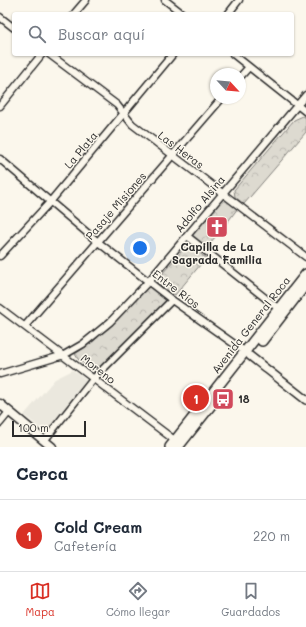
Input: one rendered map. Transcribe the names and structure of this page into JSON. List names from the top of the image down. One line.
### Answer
{"streets":{"main road":["Avenida General Roca"],"street":["La Plata","Las Heras","Adolfo Alsina","Pasaje Misiones","Entre Ríos","Moreno"]},"crossings":[["La Plata","Las Heras"],["La Plata","Entre Ríos"],["Las Heras","Adolfo Alsina"],["Las Heras","Pasaje Misiones"],["Adolfo Alsina","Entre Ríos"],["Adolfo Alsina","Moreno"],["Pasaje Misiones","Entre Ríos"],["Pasaje Misiones","Moreno"],["Entre Ríos","Avenida General Roca"],["Avenida General Roca","Moreno"]],"places":{"church":["Capilla de La Sagrada Familia"],"bus stop":["18"]},"scale_bar":"100 m","north":"bottom right","page":{"search":"Buscar aquí","pins":"1","scale":"100 m","heading":"Cerca","list":[{"mark":"1","name":"Cold Cream","note":"Cafetería","value":"220 m"}],"nav":["Mapa","Cómo llegar","Guardados"]}}
